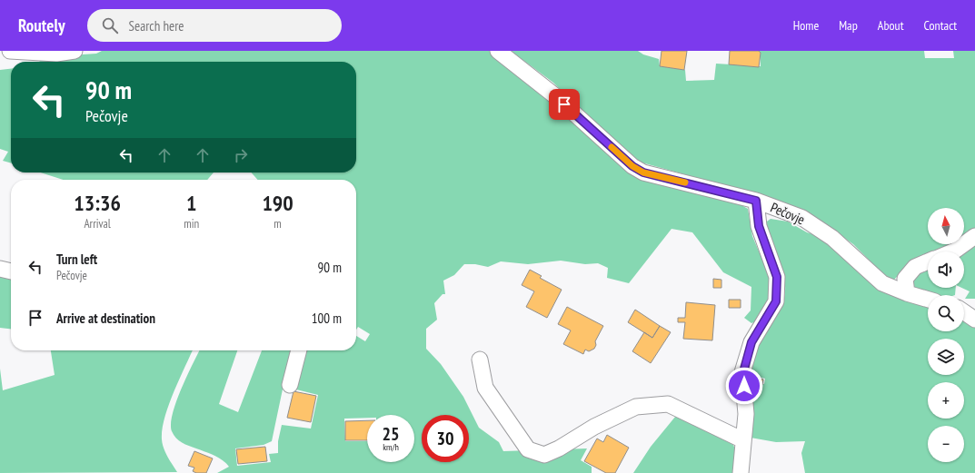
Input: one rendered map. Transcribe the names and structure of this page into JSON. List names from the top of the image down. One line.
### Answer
{"streets":{"street":["Pečovje"]},"north":"top","page":{"header":"Routely","search":"Search here","nav":["Home","Map","About","Contact"],"turn":["90 m","Pečovje"],"eta":["13:36","Arrival","1","min","190","m"],"map_buttons":["+","−"],"list":[{"name":"Turn left","note":"Pečovje","value":"90 m"},{"name":"Arrive at destination","value":"100 m"}],"speed":"25 km/h","limit":"30"}}
